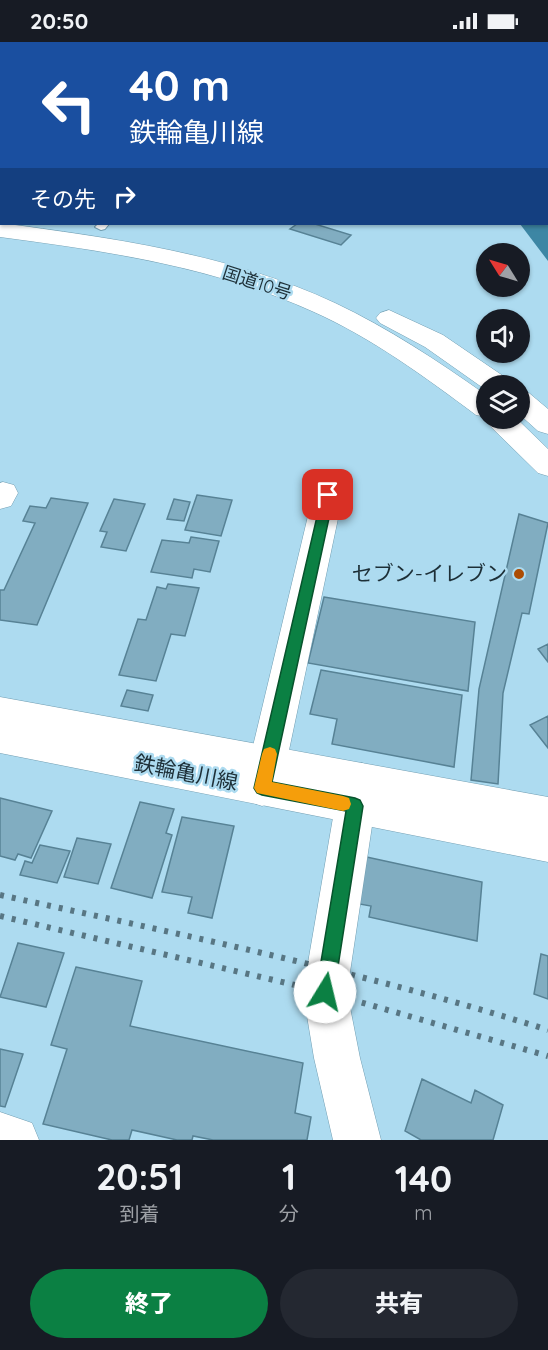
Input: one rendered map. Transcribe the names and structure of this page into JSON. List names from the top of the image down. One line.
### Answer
{"streets":{"main road":["国道10号","鉄輪亀川線"]},"places":["セブン-イレブン"],"north":"top left","page":{"status":"20:50","turn":["40 m","鉄輪亀川線"],"then":"その先","eta":["20:51","到着","1","分","140","m"],"buttons":["終了","共有"]}}
